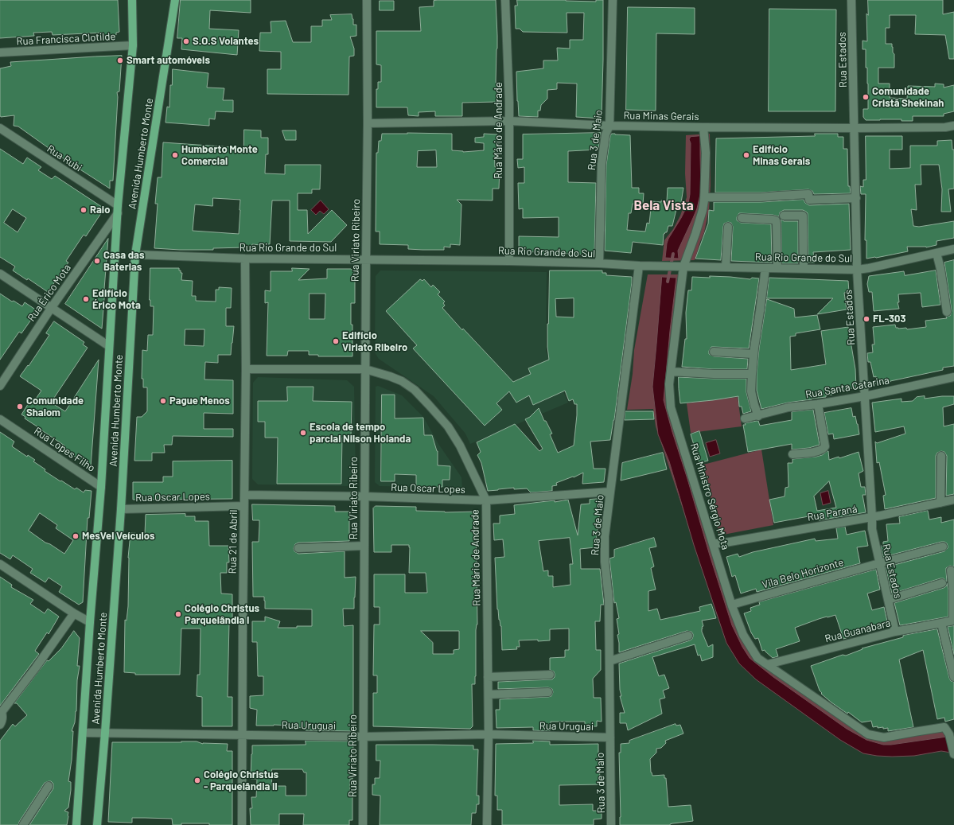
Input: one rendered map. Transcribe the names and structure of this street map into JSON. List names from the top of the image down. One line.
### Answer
{"streets":{"main road":["Avenida Humberto Monte"],"street":["Rua Francisca Clotilde","Rua Estados","Rua Minas Gerais","Rua Mário de Andrade","Rua 3 de Maio","Rua Rubi","Rua Viriato Ribeiro","Rua Rio Grande do Sul","Rua Érico Mota","Rua Santa Catarina","Rua Lopes Filho","Rua Oscar Lopes","Rua Ministro Sérgio Mota","Rua Paraná","Rua 21 de Abril","Vila Belo Horizonte","Rua Guanabara","Rua Uruguai"]},"crossings":[["Rua Francisca Clotilde","Avenida Humberto Monte"],["Rua Estados","Rua Minas Gerais"],["Rua Estados","Rua Rio Grande do Sul"],["Rua Estados","Rua Santa Catarina"],["Rua Estados","Rua Paraná"],["Rua Estados","Vila Belo Horizonte"],["Rua Estados","Rua Guanabara"],["Rua Minas Gerais","Rua Mário de Andrade"],["Rua Minas Gerais","Rua 3 de Maio"],["Rua Minas Gerais","Rua Viriato Ribeiro"],["Rua Minas Gerais","Rua Ministro Sérgio Mota"],["Rua Mário de Andrade","Rua Viriato Ribeiro"],["Rua Mário de Andrade","Rua Rio Grande do Sul"],["Rua Mário de Andrade","Rua Oscar Lopes"],["Rua Mário de Andrade","Rua 21 de Abril"],["Rua Mário de Andrade","Rua Uruguai"],["Rua 3 de Maio","Rua Rio Grande do Sul"],["Rua 3 de Maio","Rua Oscar Lopes"],["Rua 3 de Maio","Rua Uruguai"],["Avenida Humberto Monte","Rua Rubi"],["Avenida Humberto Monte","Rua Rio Grande do Sul"],["Avenida Humberto Monte","Rua Érico Mota"],["Avenida Humberto Monte","Rua Lopes Filho"],["Avenida Humberto Monte","Rua Oscar Lopes"],["Avenida Humberto Monte","Rua Uruguai"],["Rua Rubi","Rua Érico Mota"],["Rua Viriato Ribeiro","Rua Rio Grande do Sul"],["Rua Viriato Ribeiro","Rua Oscar Lopes"],["Rua Viriato Ribeiro","Rua Uruguai"],["Rua Rio Grande do Sul","Rua Ministro Sérgio Mota"],["Rua Rio Grande do Sul","Rua 21 de Abril"],["Rua Oscar Lopes","Rua 21 de Abril"],["Rua Ministro Sérgio Mota","Rua Paraná"],["Rua Ministro Sérgio Mota","Vila Belo Horizonte"],["Rua Ministro Sérgio Mota","Rua Guanabara"],["Rua 21 de Abril","Rua Uruguai"]],"districts":["Bela Vista"],"places":["S.O.S Volantes","Smart automóveis","Comunidade Cristã Shekinah","Humberto Monte Comercial","Edifício Minas Gerais","Raio","Casa das Baterias","Edifício Érico Mota","FL-303","Edifício Viriato Ribeiro","Pague Menos","Comunidade Shalom","Escola de tempo parcial Nilson Holanda","MesVel Veículos","Colégio Christus Parquelândia I","Colégio Christus - Parquelândia II"]}
